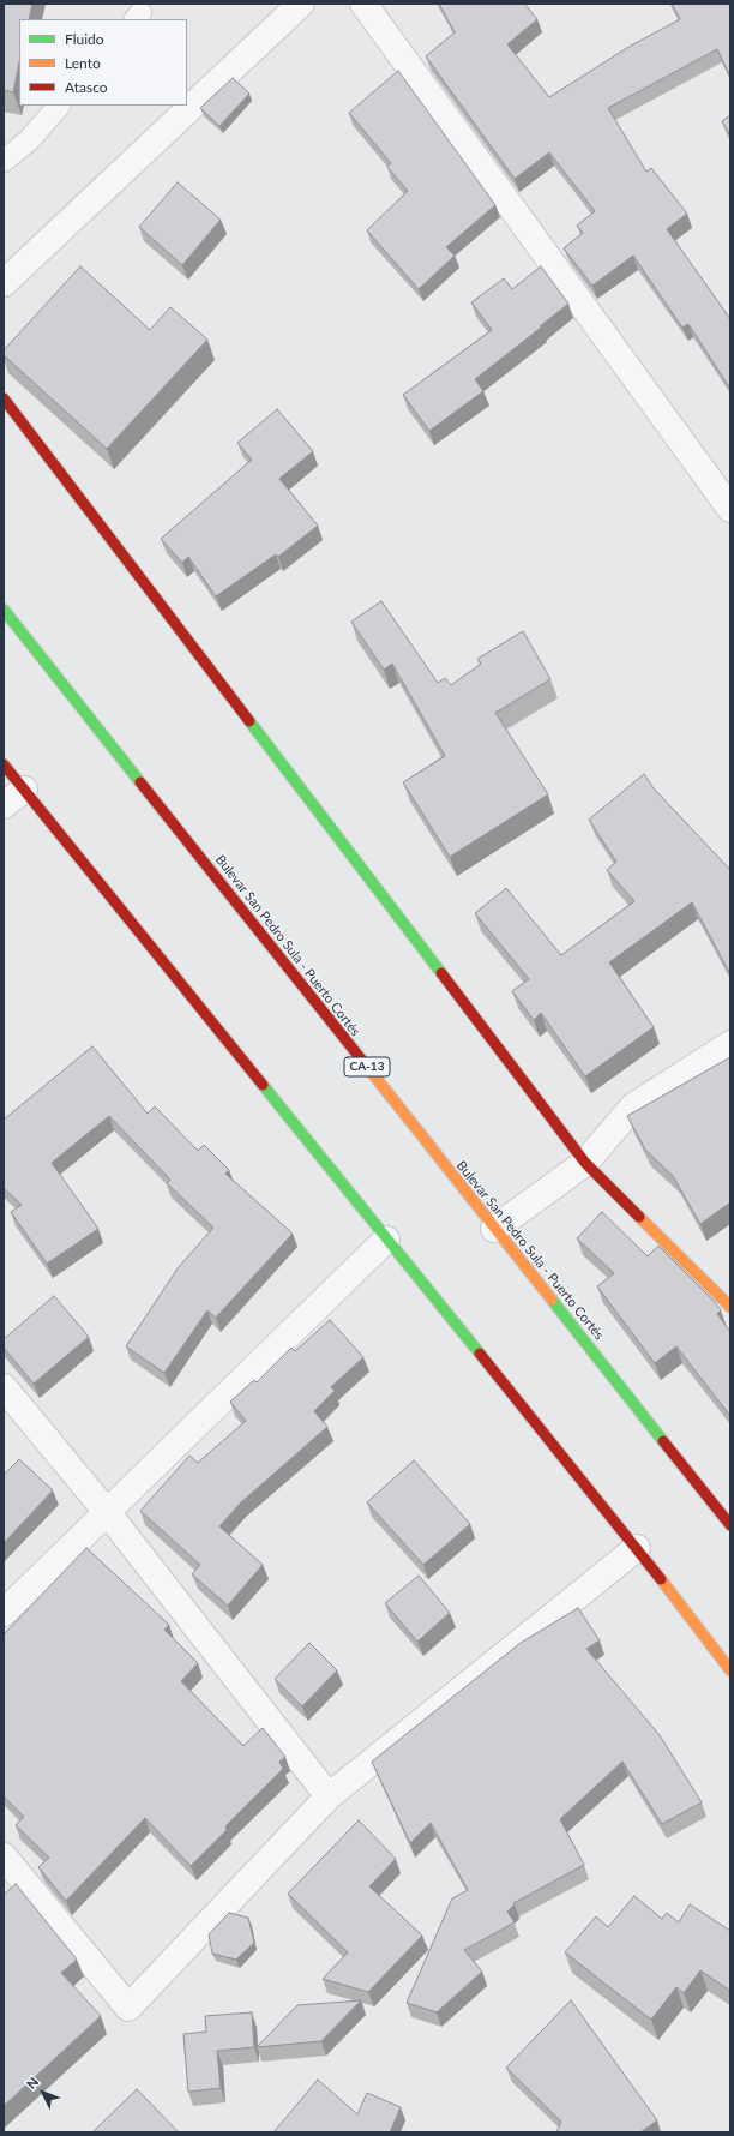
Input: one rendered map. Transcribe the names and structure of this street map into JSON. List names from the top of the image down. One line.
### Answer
{"streets":{"main road":["Bulevar San Pedro Sula - Puerto Cortés","CA-13"]},"legend":["Fluido","Lento","Atasco"],"north":"top left"}
